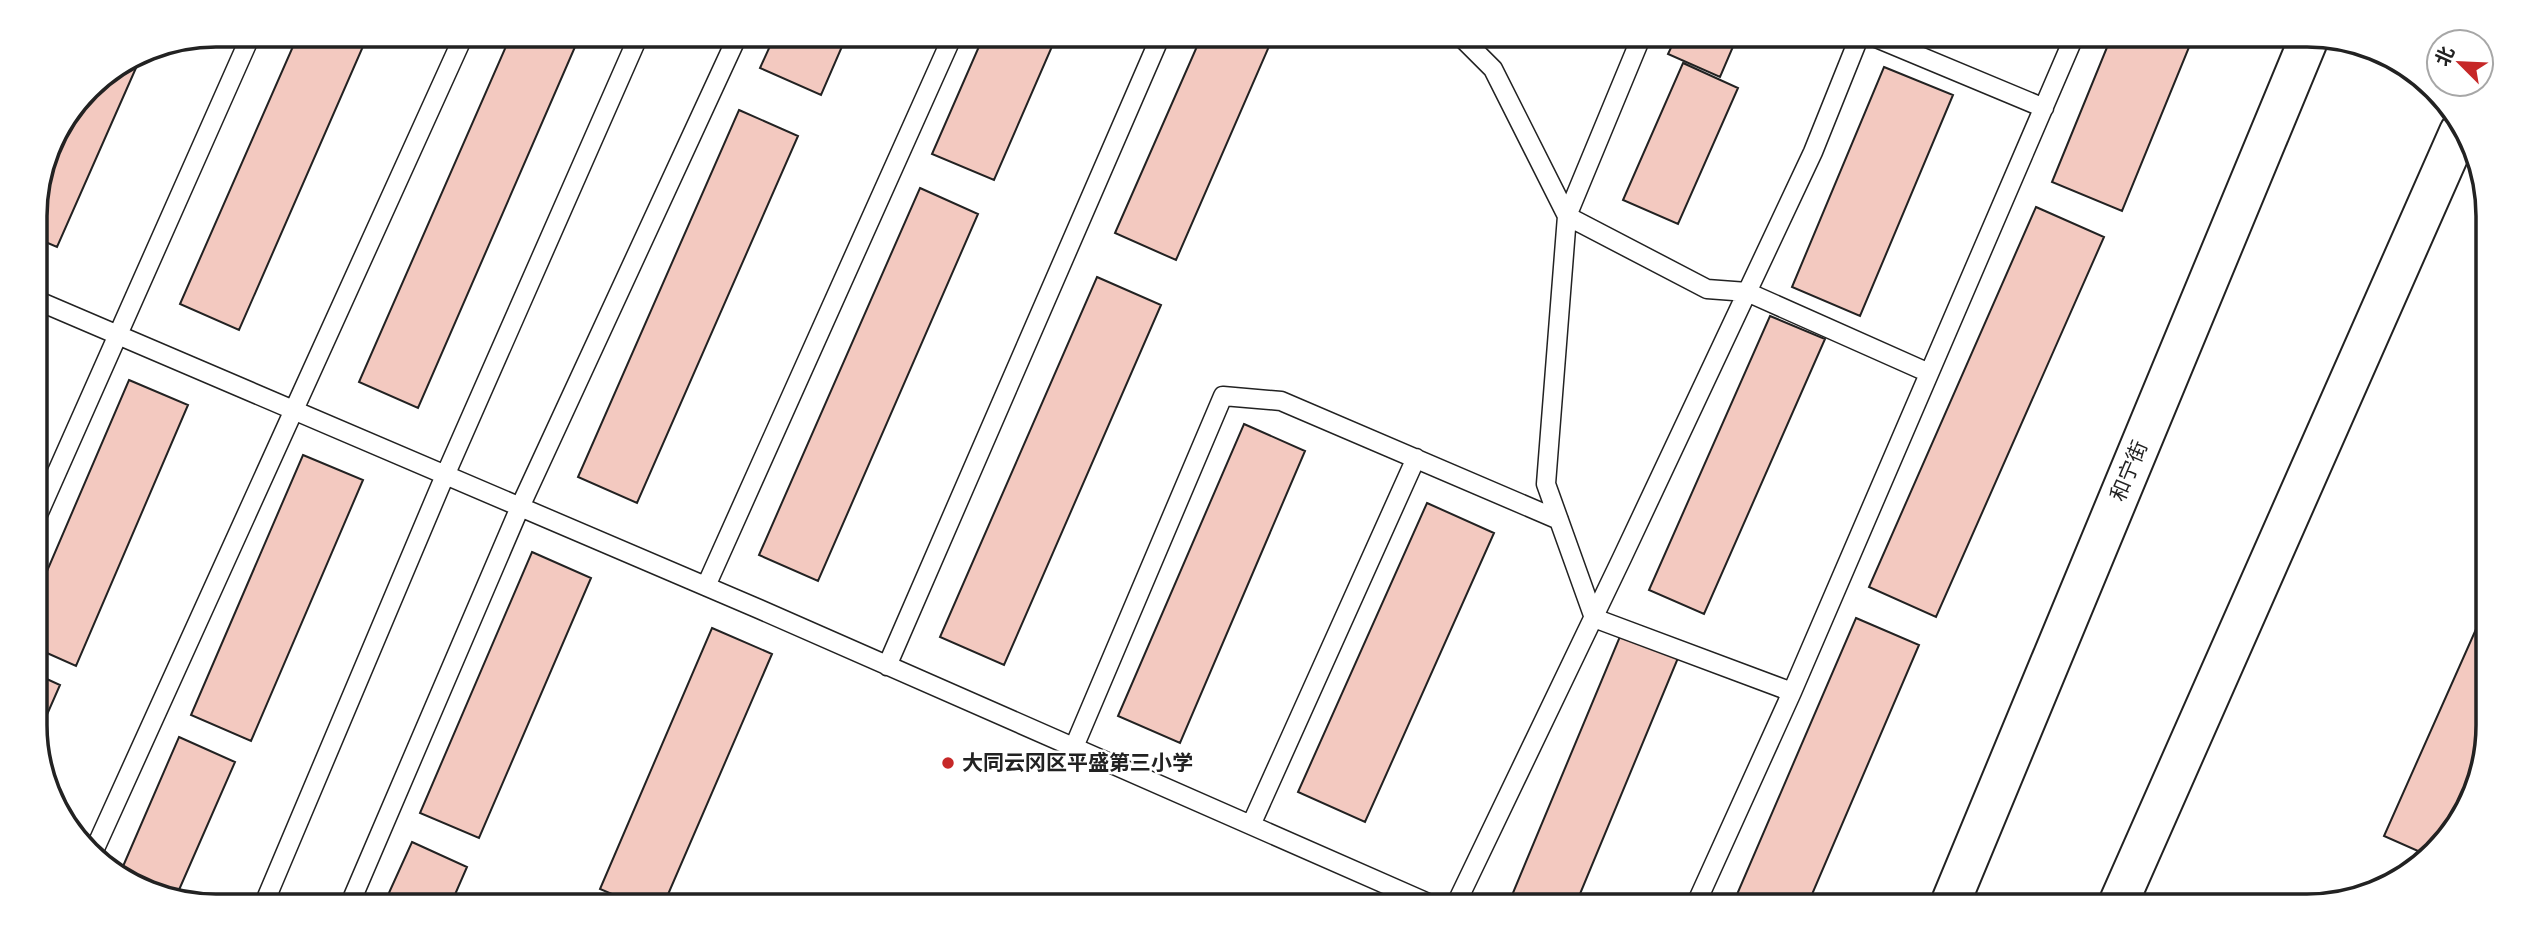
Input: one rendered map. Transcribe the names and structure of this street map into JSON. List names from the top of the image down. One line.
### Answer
{"streets":{"main road":["和宁街"]},"places":["大同云冈区平盛第三小学"],"north":"top left"}
